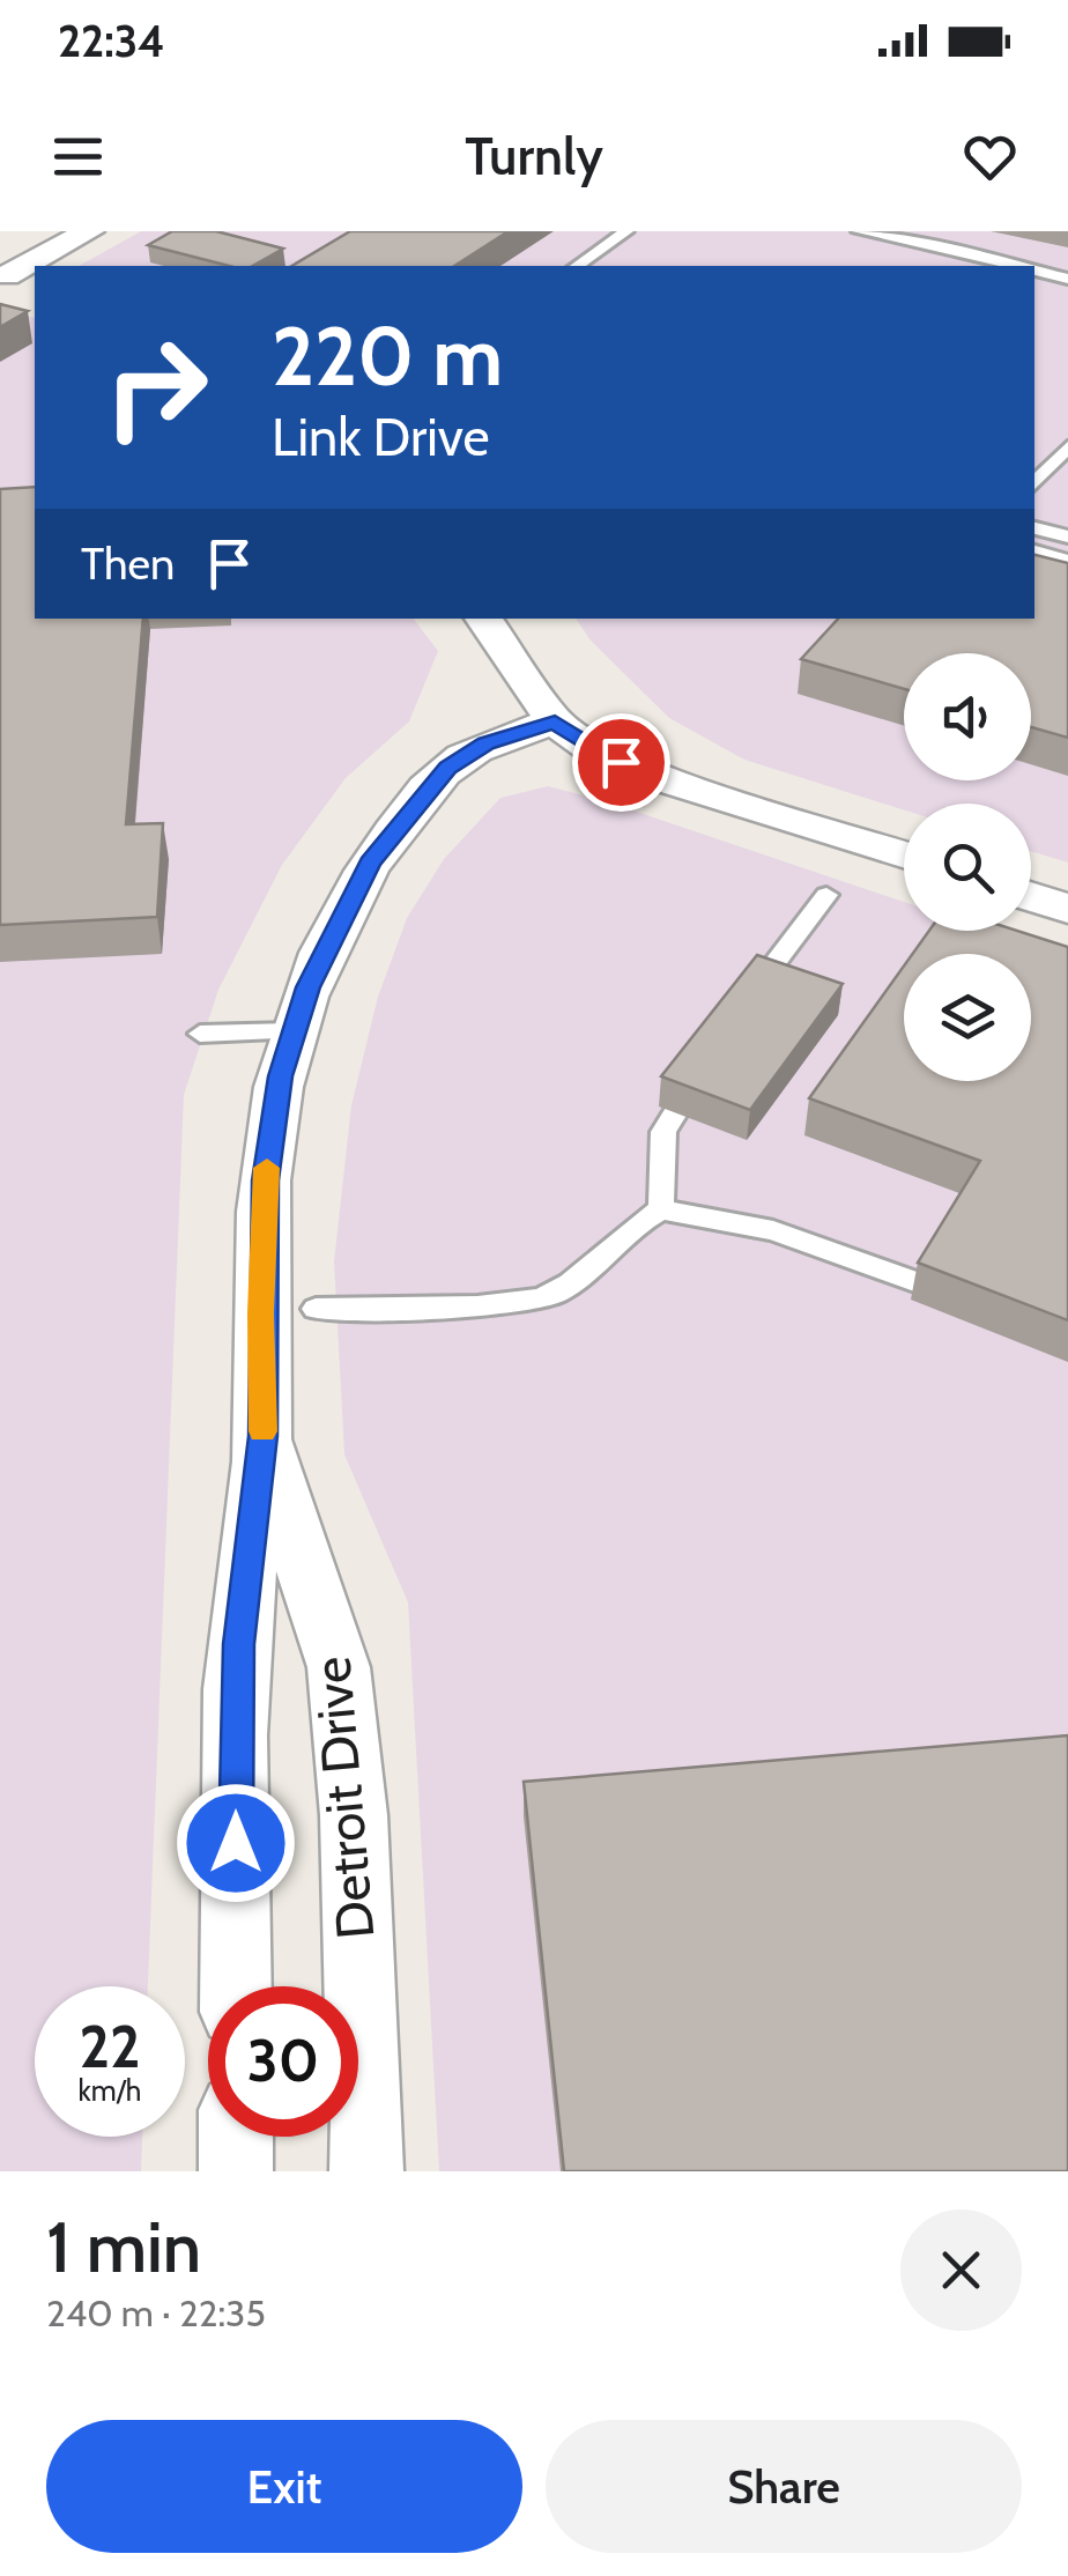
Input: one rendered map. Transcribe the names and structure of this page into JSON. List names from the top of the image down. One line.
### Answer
{"streets":{"street":["Detroit Drive"]},"page":{"status":"22:34","header":"Turnly","turn":["220 m","Link Drive"],"then":"Then","speed":"22 km/h","limit":"30","heading":["1 min","240 m · 22:35"],"buttons":["Exit","Share"]}}
